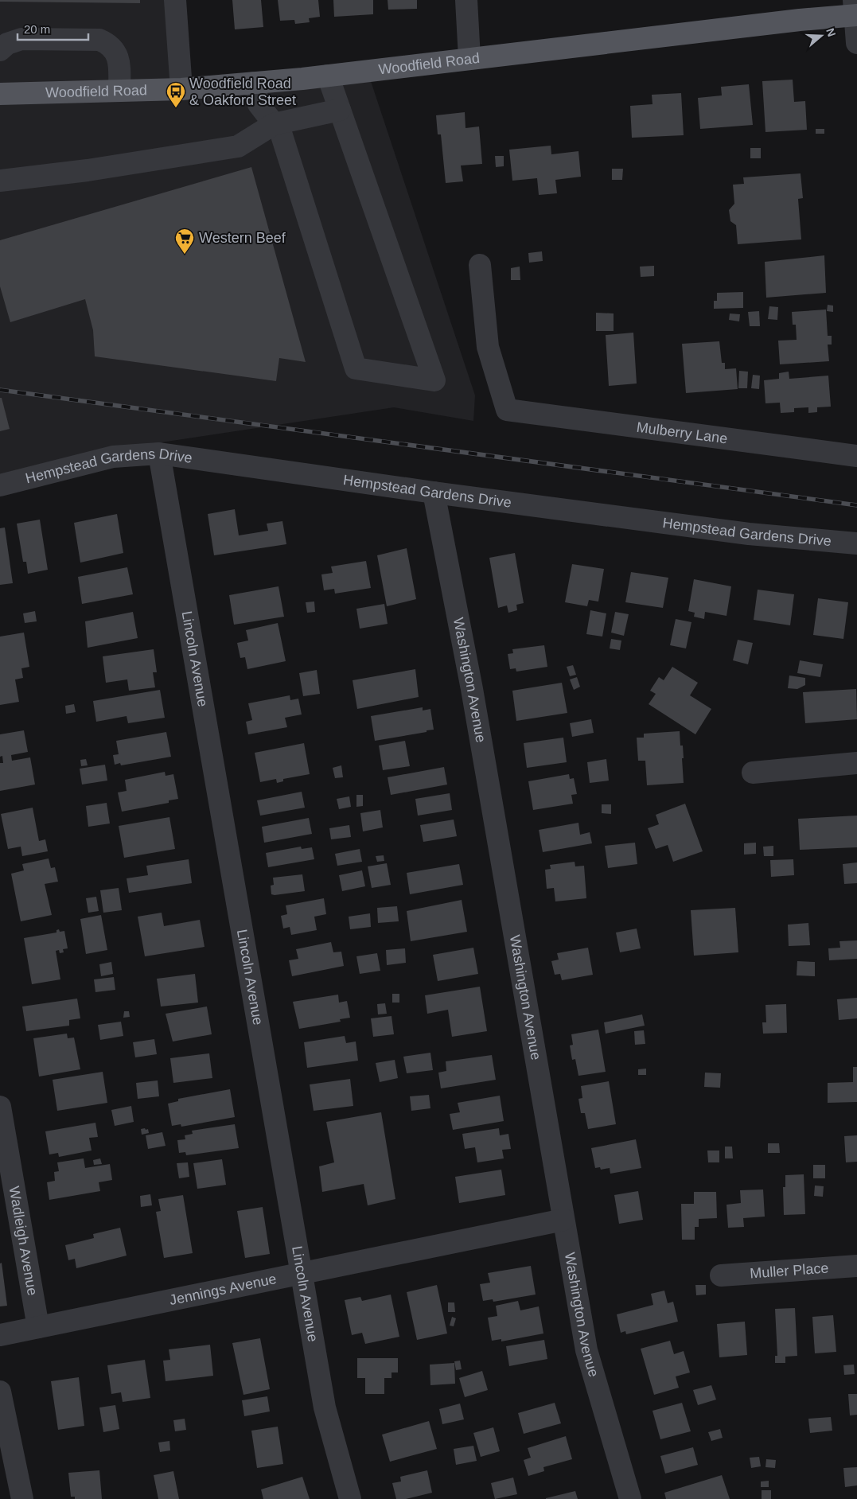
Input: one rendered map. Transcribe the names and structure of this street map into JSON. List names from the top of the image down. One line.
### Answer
{"streets":{"main road":["Woodfield Road"],"street":["Mulberry Lane","Hempstead Gardens Drive","Lincoln Avenue","Washington Avenue","Wadleigh Avenue","Muller Place","Jennings Avenue"]},"crossings":[["Hempstead Gardens Drive","Lincoln Avenue"],["Hempstead Gardens Drive","Washington Avenue"],["Lincoln Avenue","Jennings Avenue"],["Washington Avenue","Jennings Avenue"],["Wadleigh Avenue","Jennings Avenue"]],"places":{"bus stop":["Woodfield Road & Oakford Street"],"supermarket":["Western Beef"]},"scale_bar":"20 m","north":"right"}
